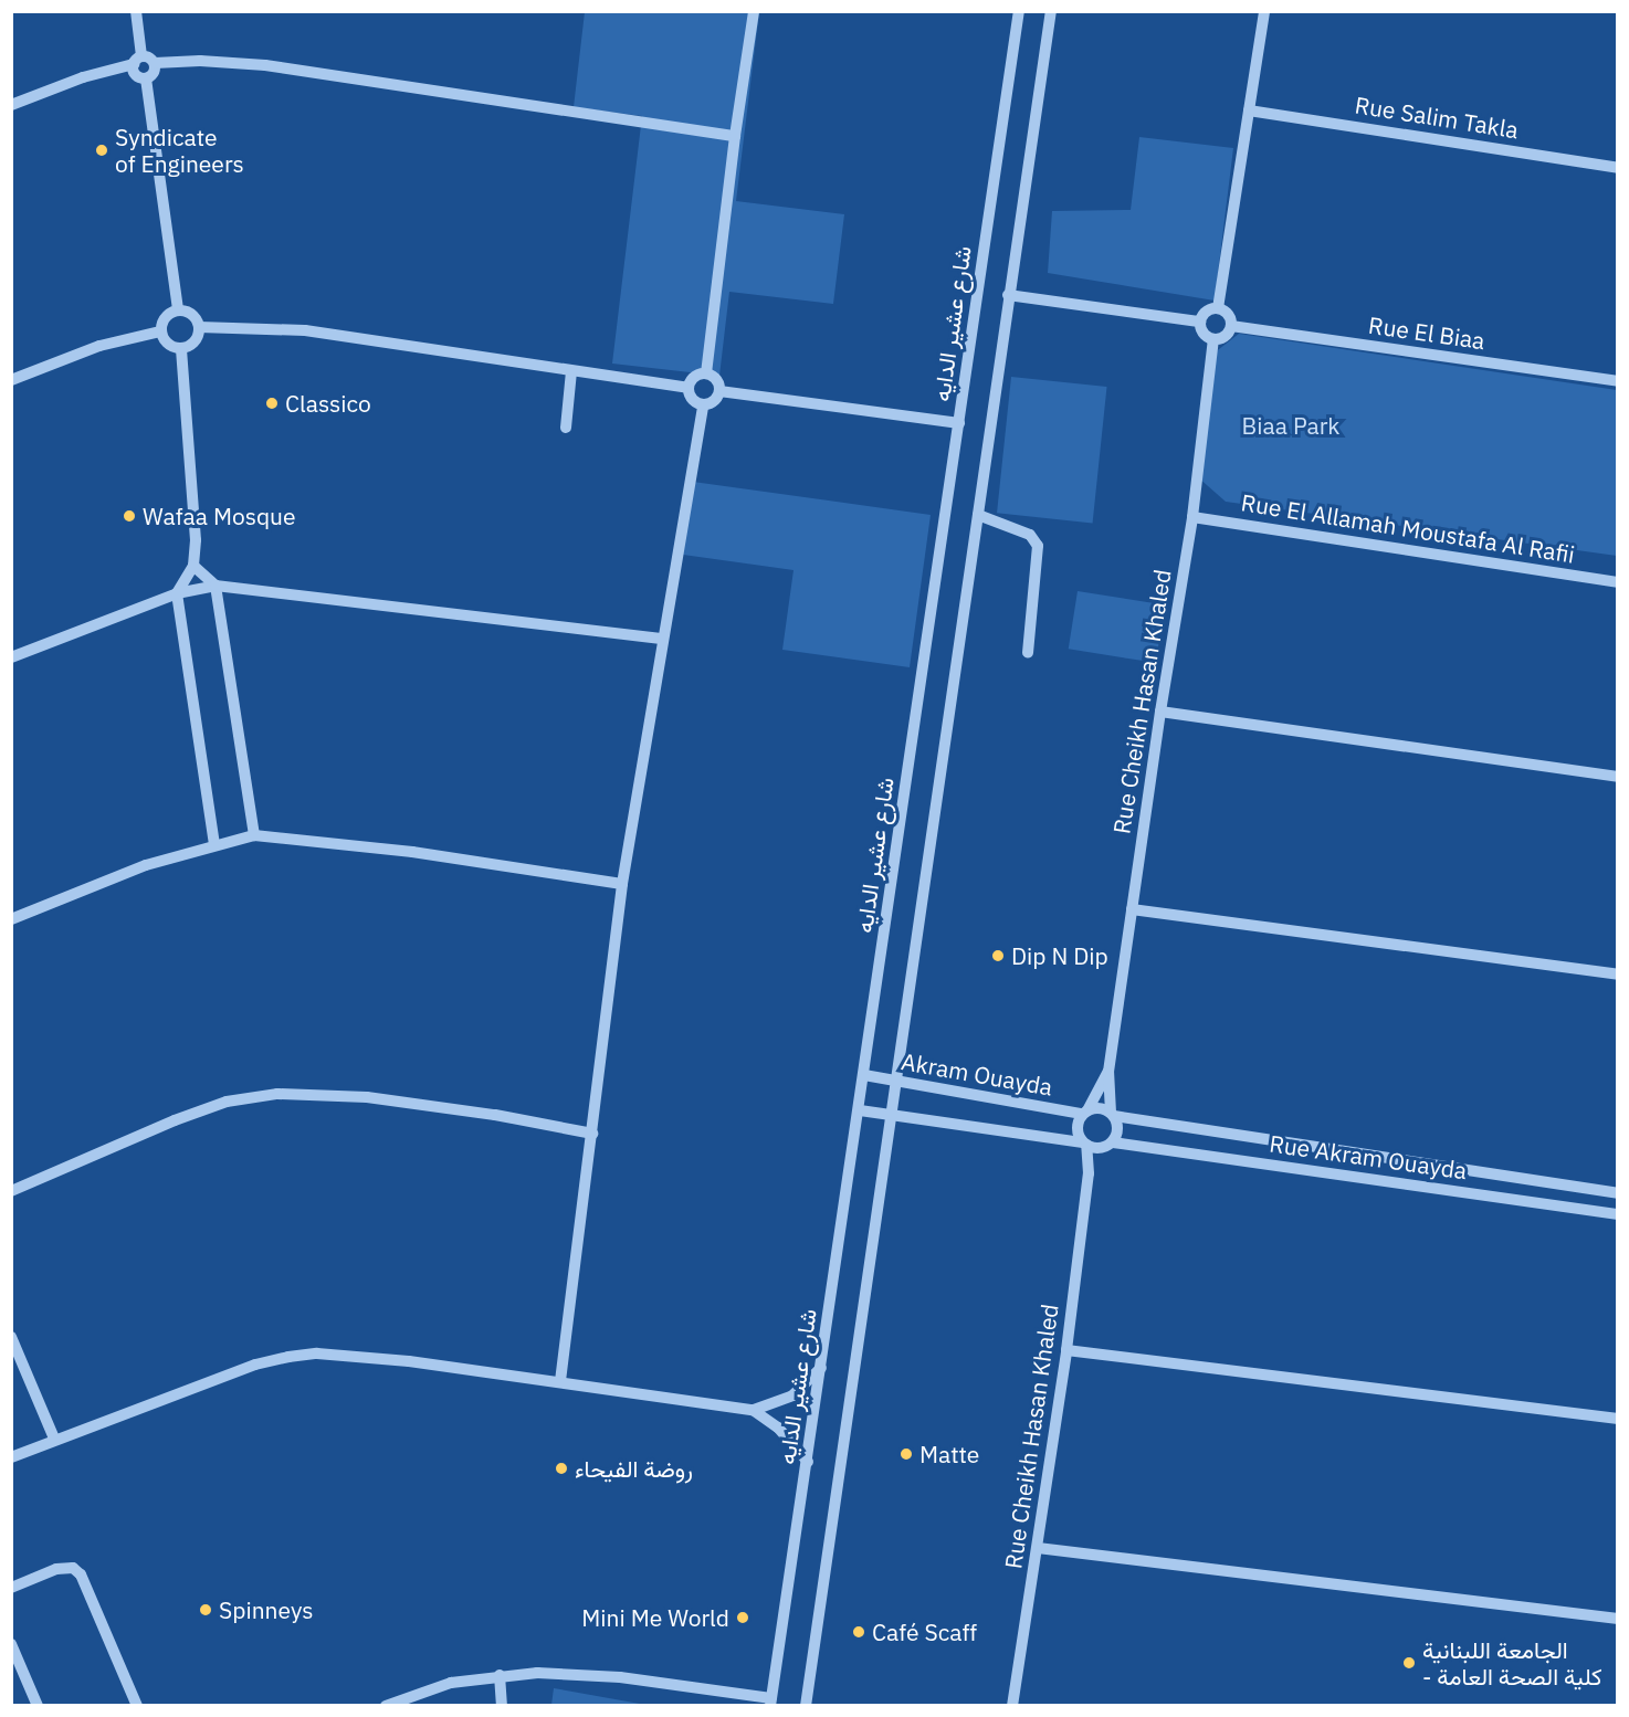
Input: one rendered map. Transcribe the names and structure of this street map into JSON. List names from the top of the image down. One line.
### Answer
{"streets":{"street":["Rue Salim Takla","شارع عشير الدايه","Rue El Biaa","Rue El Allamah Moustafa Al Rafii","Rue Cheikh Hasan Khaled","Akram Ouayda","Rue Akram Ouayda"]},"crossings":[["شارع عشير الدايه","Akram Ouayda"],["Rue El Biaa","Rue Cheikh Hasan Khaled"],["Rue El Allamah Moustafa Al Rafii","Rue Cheikh Hasan Khaled"],["Rue Cheikh Hasan Khaled","Akram Ouayda"],["Rue Cheikh Hasan Khaled","Rue Akram Ouayda"],["Akram Ouayda","Rue Akram Ouayda"]],"parks":["Biaa Park"],"places":["Syndicate of Engineers","Classico","Wafaa Mosque","Dip N Dip","Matte","روضة الفيحاء","Spinneys","Mini Me World","Café Scaff","الجامعة اللبنانية - كلية الصحة العامة"]}
